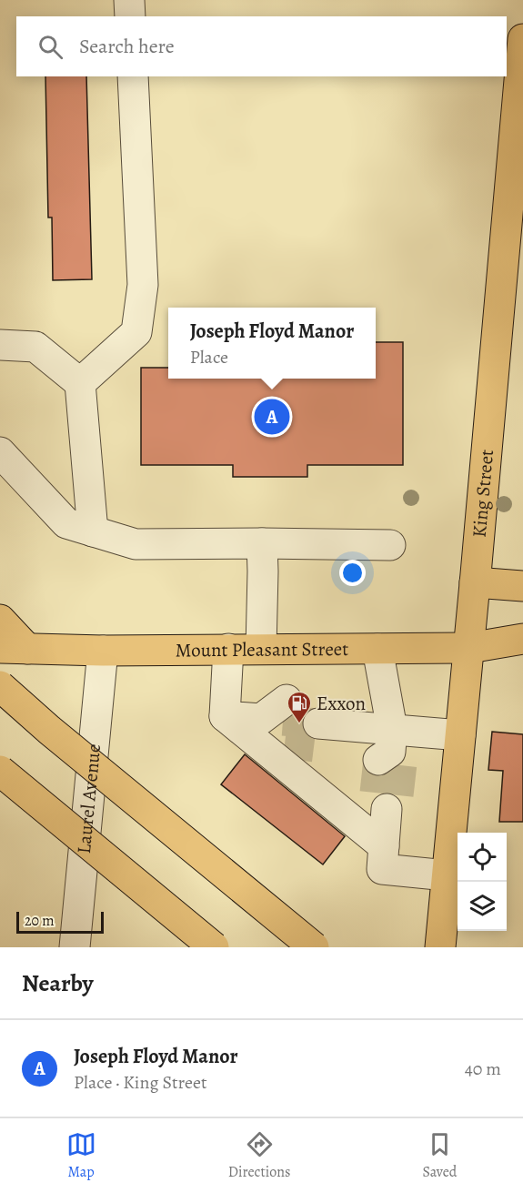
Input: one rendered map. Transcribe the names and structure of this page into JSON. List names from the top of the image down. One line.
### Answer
{"streets":{"main road":["King Street","Mount Pleasant Street"],"street":["Laurel Avenue"]},"crossings":[["King Street","Mount Pleasant Street"],["Mount Pleasant Street","Laurel Avenue"]],"places":{"fuel station":["Exxon"]},"scale_bar":"20 m","page":{"search":"Search here","popup":["Joseph Floyd Manor","Place"],"pins":"A","scale":"20 m","heading":"Nearby","list":[{"mark":"A","name":"Joseph Floyd Manor","note":"Place · King Street","value":"40 m"}],"nav":["Map","Directions","Saved"]}}
